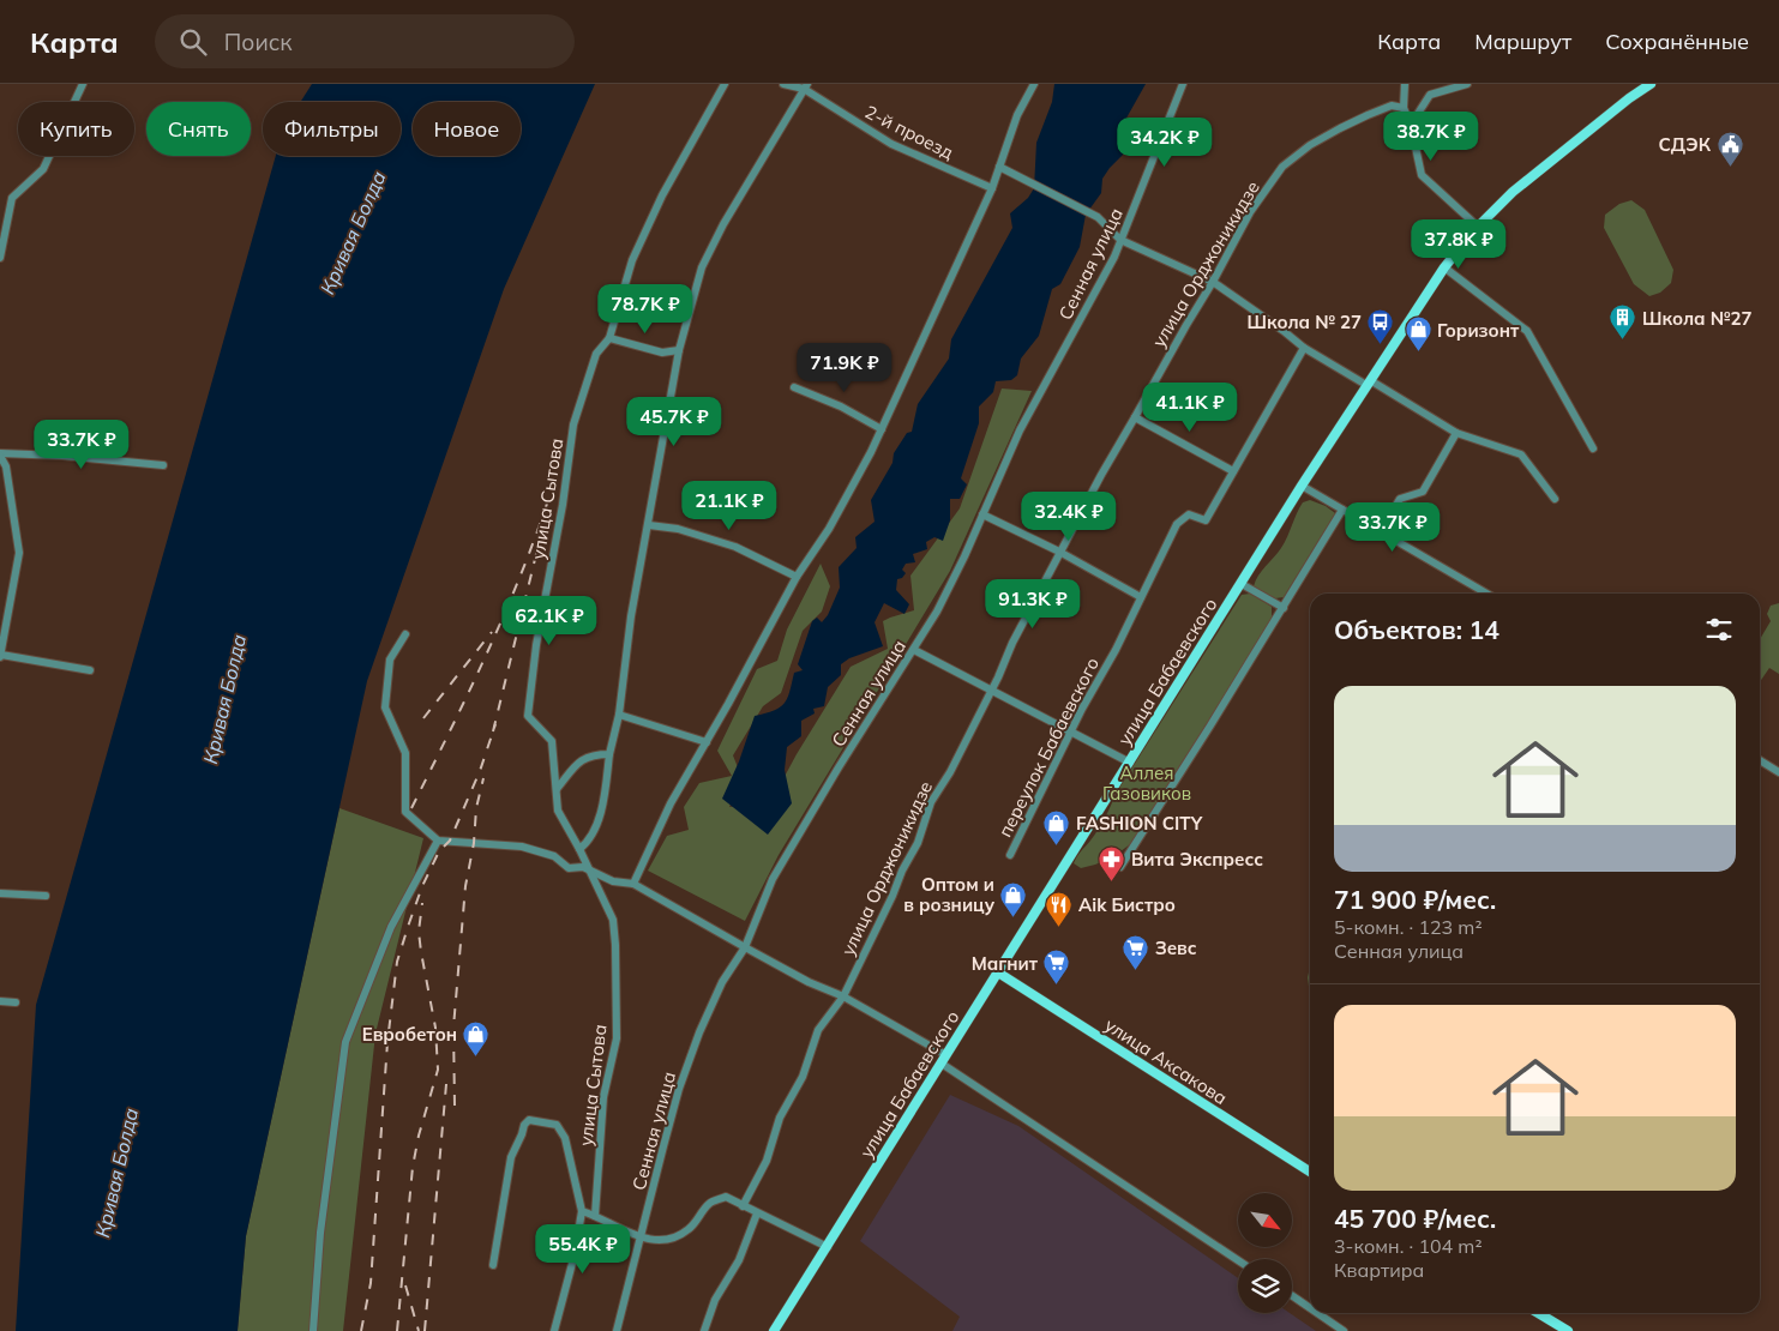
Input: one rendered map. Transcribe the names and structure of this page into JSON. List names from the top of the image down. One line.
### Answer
{"streets":{"main road":["улица Бабаевского","улица Аксакова"],"street":["2-й проезд","Сенная улица","улица Орджоникидзе","улица Сытова","переулок Бабаевского"]},"crossings":[["улица Бабаевского","улица Аксакова"]],"water":["Кривая Болда"],"parks":["Аллея Газовиков"],"places":{"public building":["СДЭК"],"building":["Школа №27"],"bus stop":["Школа № 27"],"shop":["Горизонт","FASHION CITY","Оптом и в розницу","Евробетон"],"pharmacy":["Вита Экспресс"],"restaurant":["Aik Бистро"],"supermarket":["Зевс","Магнит"]},"north":"bottom right","page":{"header":"Карта","search":"Поиск","nav":["Карта","Маршрут","Сохранённые"],"chip":["Купить","Снять","Фильтры","Новое"],"price":["38.7K ₽","34.2K ₽","37.8K ₽","78.7K ₽","71.9K ₽","41.1K ₽","45.7K ₽","33.7K ₽","21.1K ₽","32.4K ₽","33.7K ₽","91.3K ₽","62.1K ₽","55.4K ₽"],"heading":"Объектов: 14","list":[{"name":"71 900 ₽/мес.","note":"5-комн. · 123 m² · Сенная улица"},{"name":"45 700 ₽/мес.","note":"3-комн. · 104 m² · Квартира"}]}}
